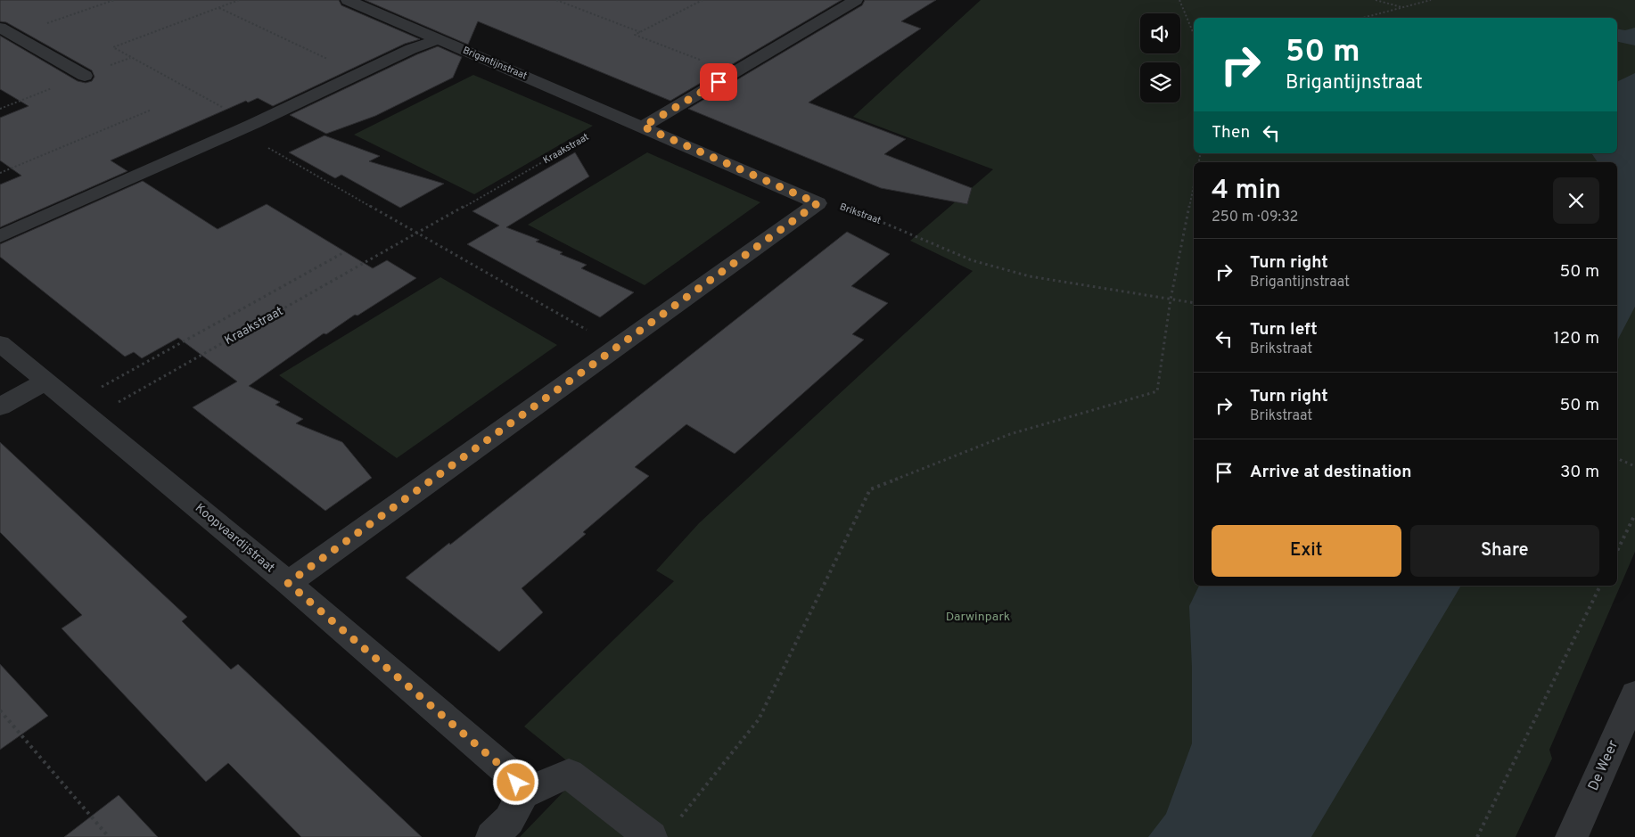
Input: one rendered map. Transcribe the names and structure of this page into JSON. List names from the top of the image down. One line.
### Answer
{"streets":{"street":["Brigantijnstraat","Koopvaardijstraat","De Weer"],"path":["Kraakstraat","Brikstraat"]},"crossings":[["Brigantijnstraat","Kraakstraat"],["Kraakstraat","Koopvaardijstraat"]],"parks":["Darwinpark"],"page":{"turn":["50 m","Brigantijnstraat"],"then":"Then","heading":["4 min","250 m · 09:32"],"list":[{"name":"Turn right","note":"Brigantijnstraat","value":"50 m"},{"name":"Turn left","note":"Brikstraat","value":"120 m"},{"name":"Turn right","note":"Brikstraat","value":"50 m"},{"name":"Arrive at destination","value":"30 m"}],"buttons":["Exit","Share"]}}
